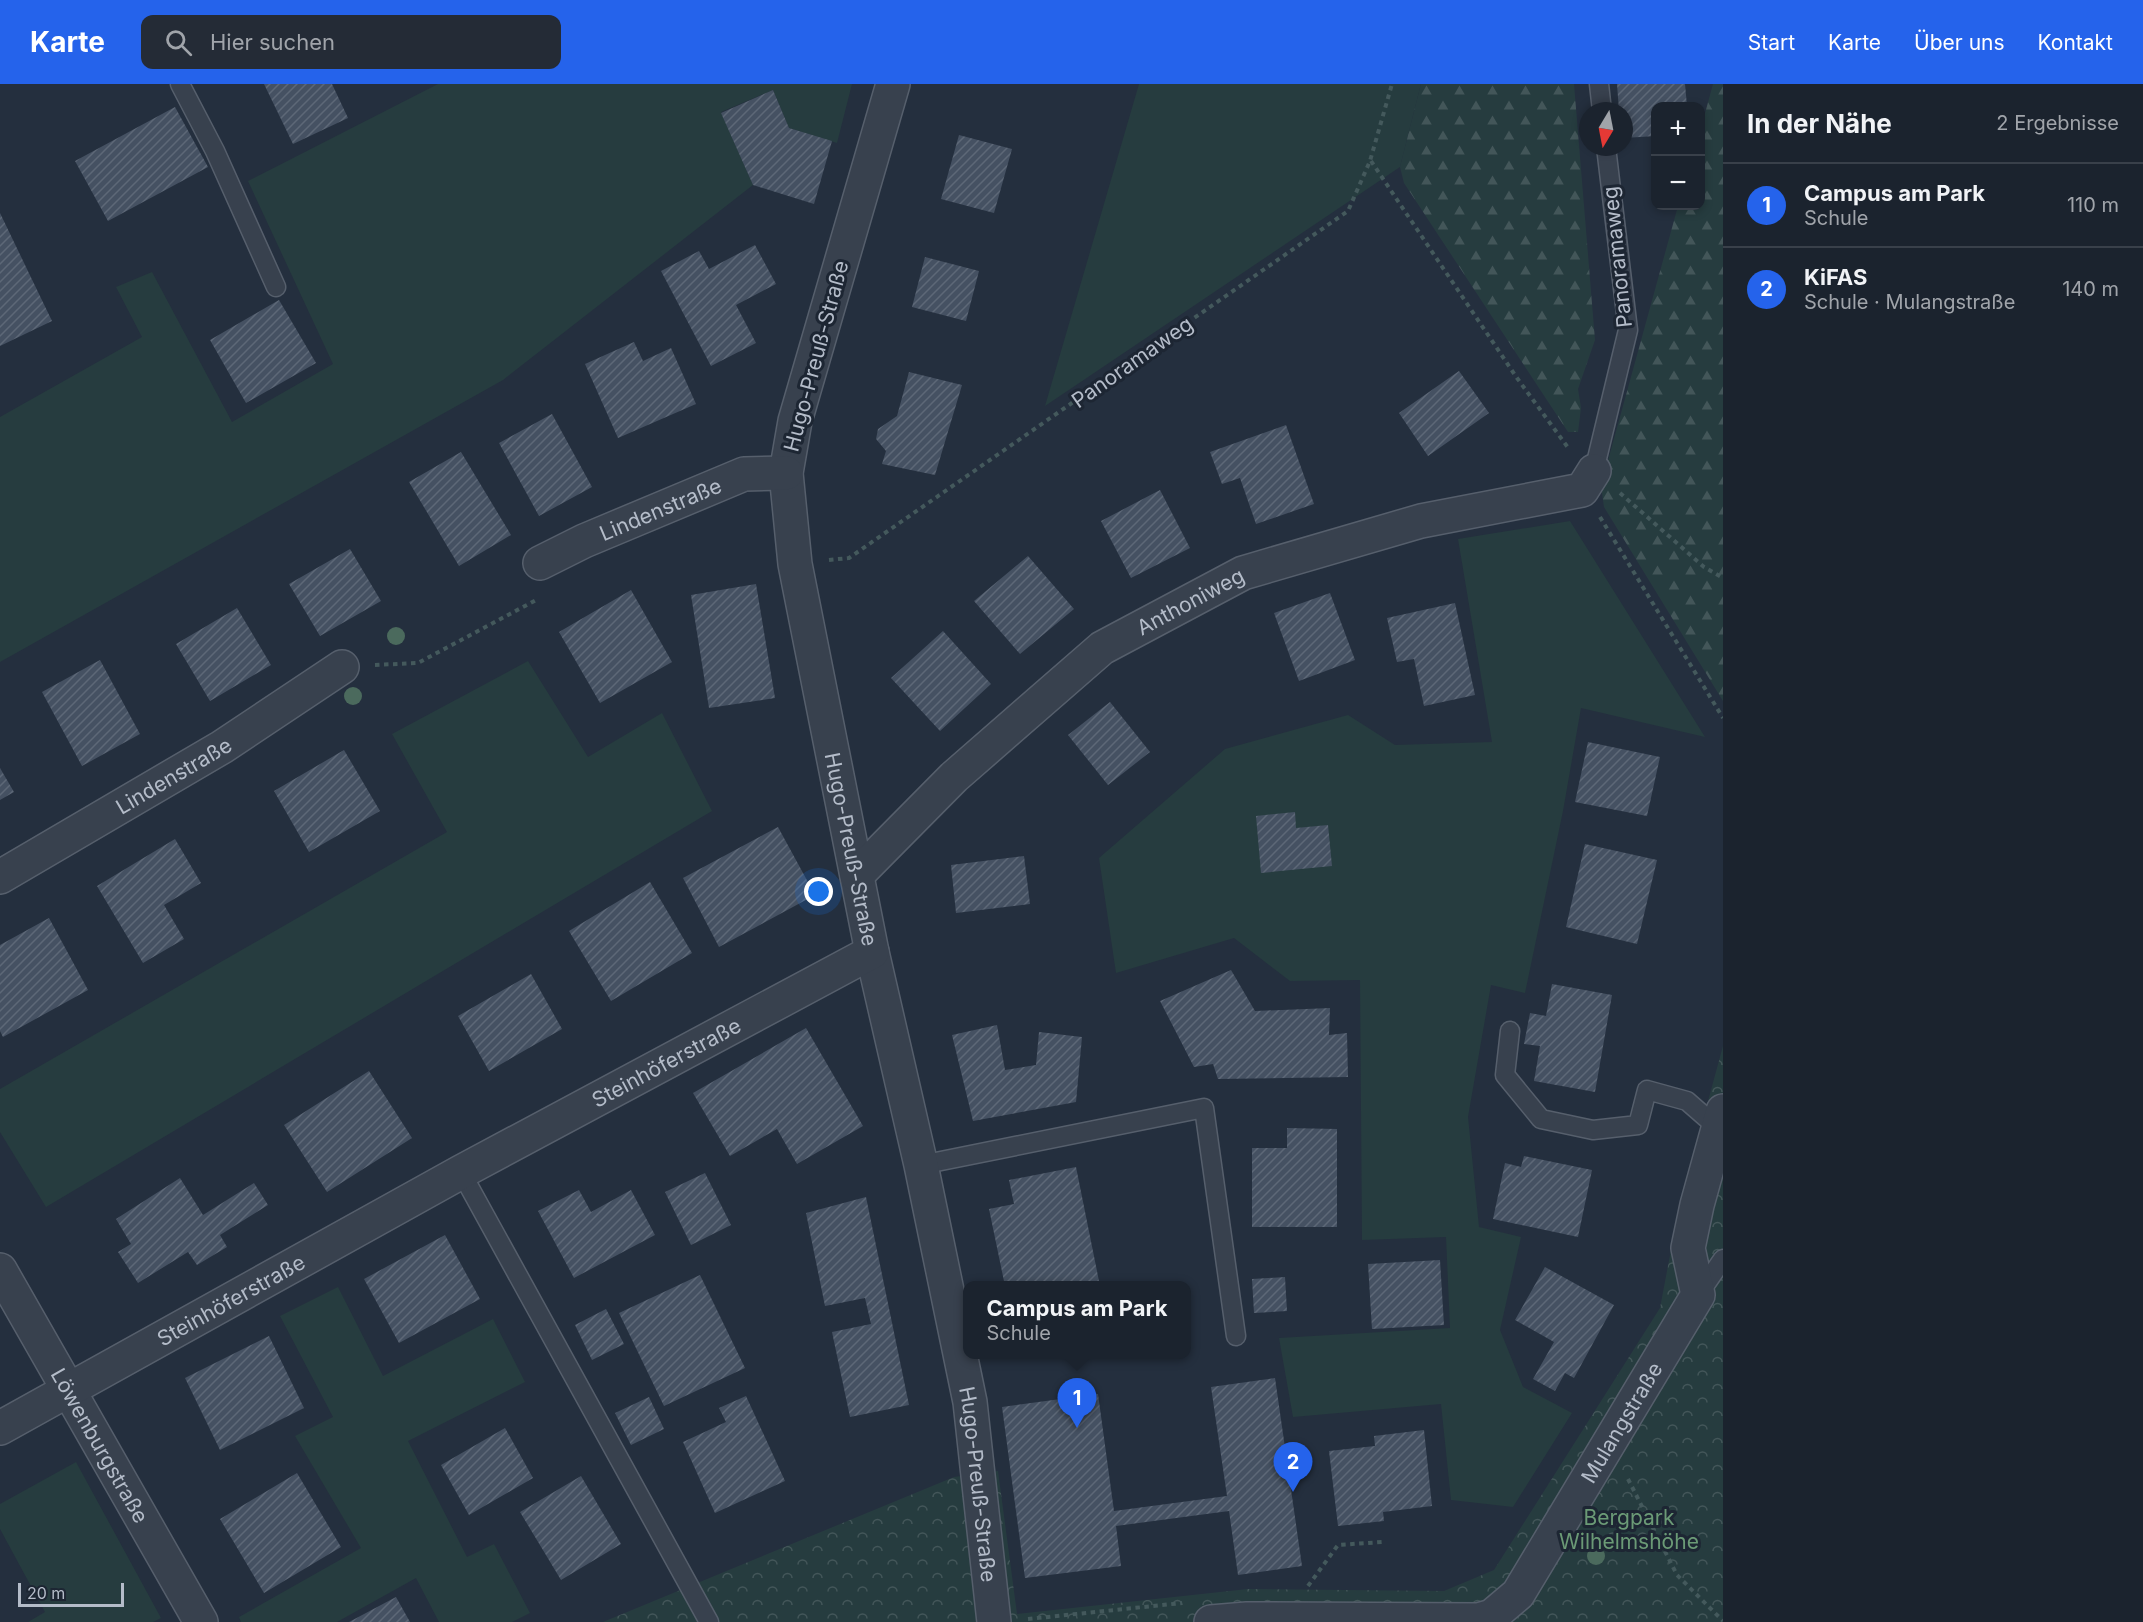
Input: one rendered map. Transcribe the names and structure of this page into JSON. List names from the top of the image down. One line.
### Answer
{"streets":{"street":["Hugo-Preuß-Straße","Lindenstraße","Anthoniweg","Steinhöferstraße","Mulangstraße","Löwenburgstraße"],"lane":["Panoramaweg"]},"crossings":[["Panoramaweg","Hugo-Preuß-Straße"],["Panoramaweg","Anthoniweg"],["Hugo-Preuß-Straße","Lindenstraße"],["Hugo-Preuß-Straße","Anthoniweg"],["Hugo-Preuß-Straße","Steinhöferstraße"],["Steinhöferstraße","Löwenburgstraße"]],"parks":["Bergpark Wilhelmshöhe"],"scale_bar":"20 m","north":"bottom","page":{"header":"Karte","search":"Hier suchen","nav":["Start","Karte","Über uns","Kontakt"],"heading":["In der Nähe","2 Ergebnisse"],"map_buttons":["+","−"],"list":[{"mark":"1","name":"Campus am Park","note":"Schule","value":"110 m"},{"mark":"2","name":"KiFAS","note":"Schule · Mulangstraße","value":"140 m"}],"popup":["Campus am Park","Schule"],"pins":["1","2"],"scale":"20 m"}}
